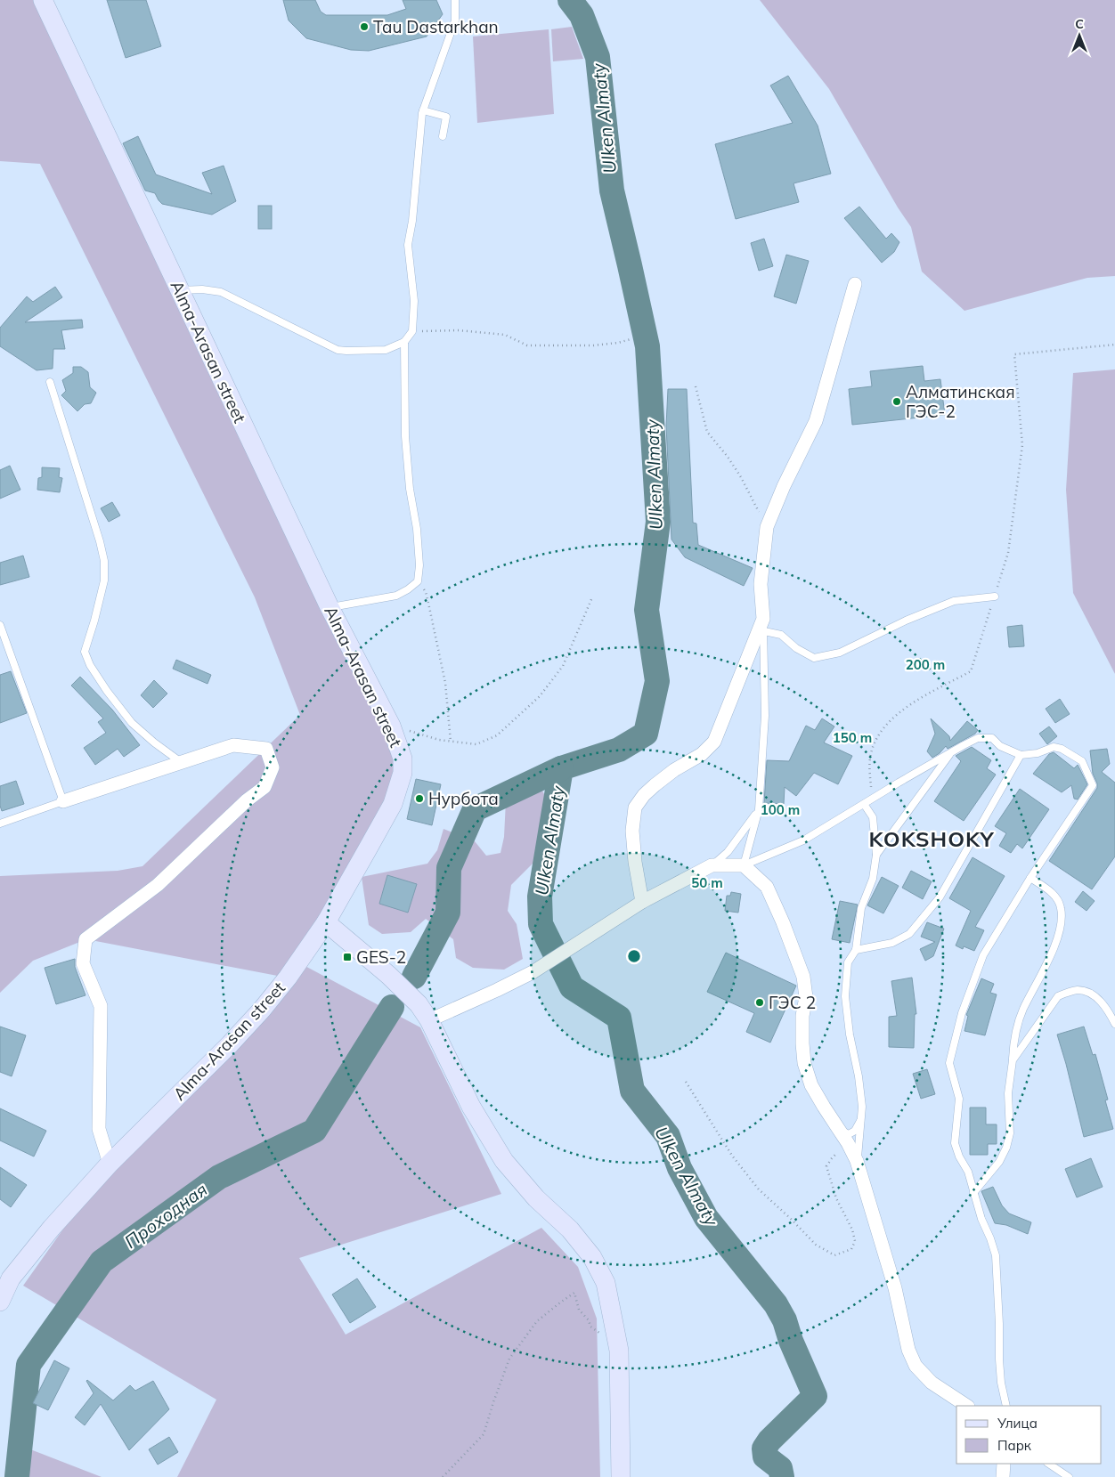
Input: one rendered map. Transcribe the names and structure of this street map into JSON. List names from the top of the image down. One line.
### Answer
{"streets":{"street":["Alma-Arasan street"]},"districts":["KOKSHOKY"],"water":["Ulken Almaty","Проходная"],"places":{"other":["Tau Dastarkhan","Алматинская ГЭС-2","Нурбота","ГЭС 2"],"transit":["GES-2"]},"legend":["Улица","Парк"],"north":"top","rings":["200 m","150 m","100 m","50 m"]}
